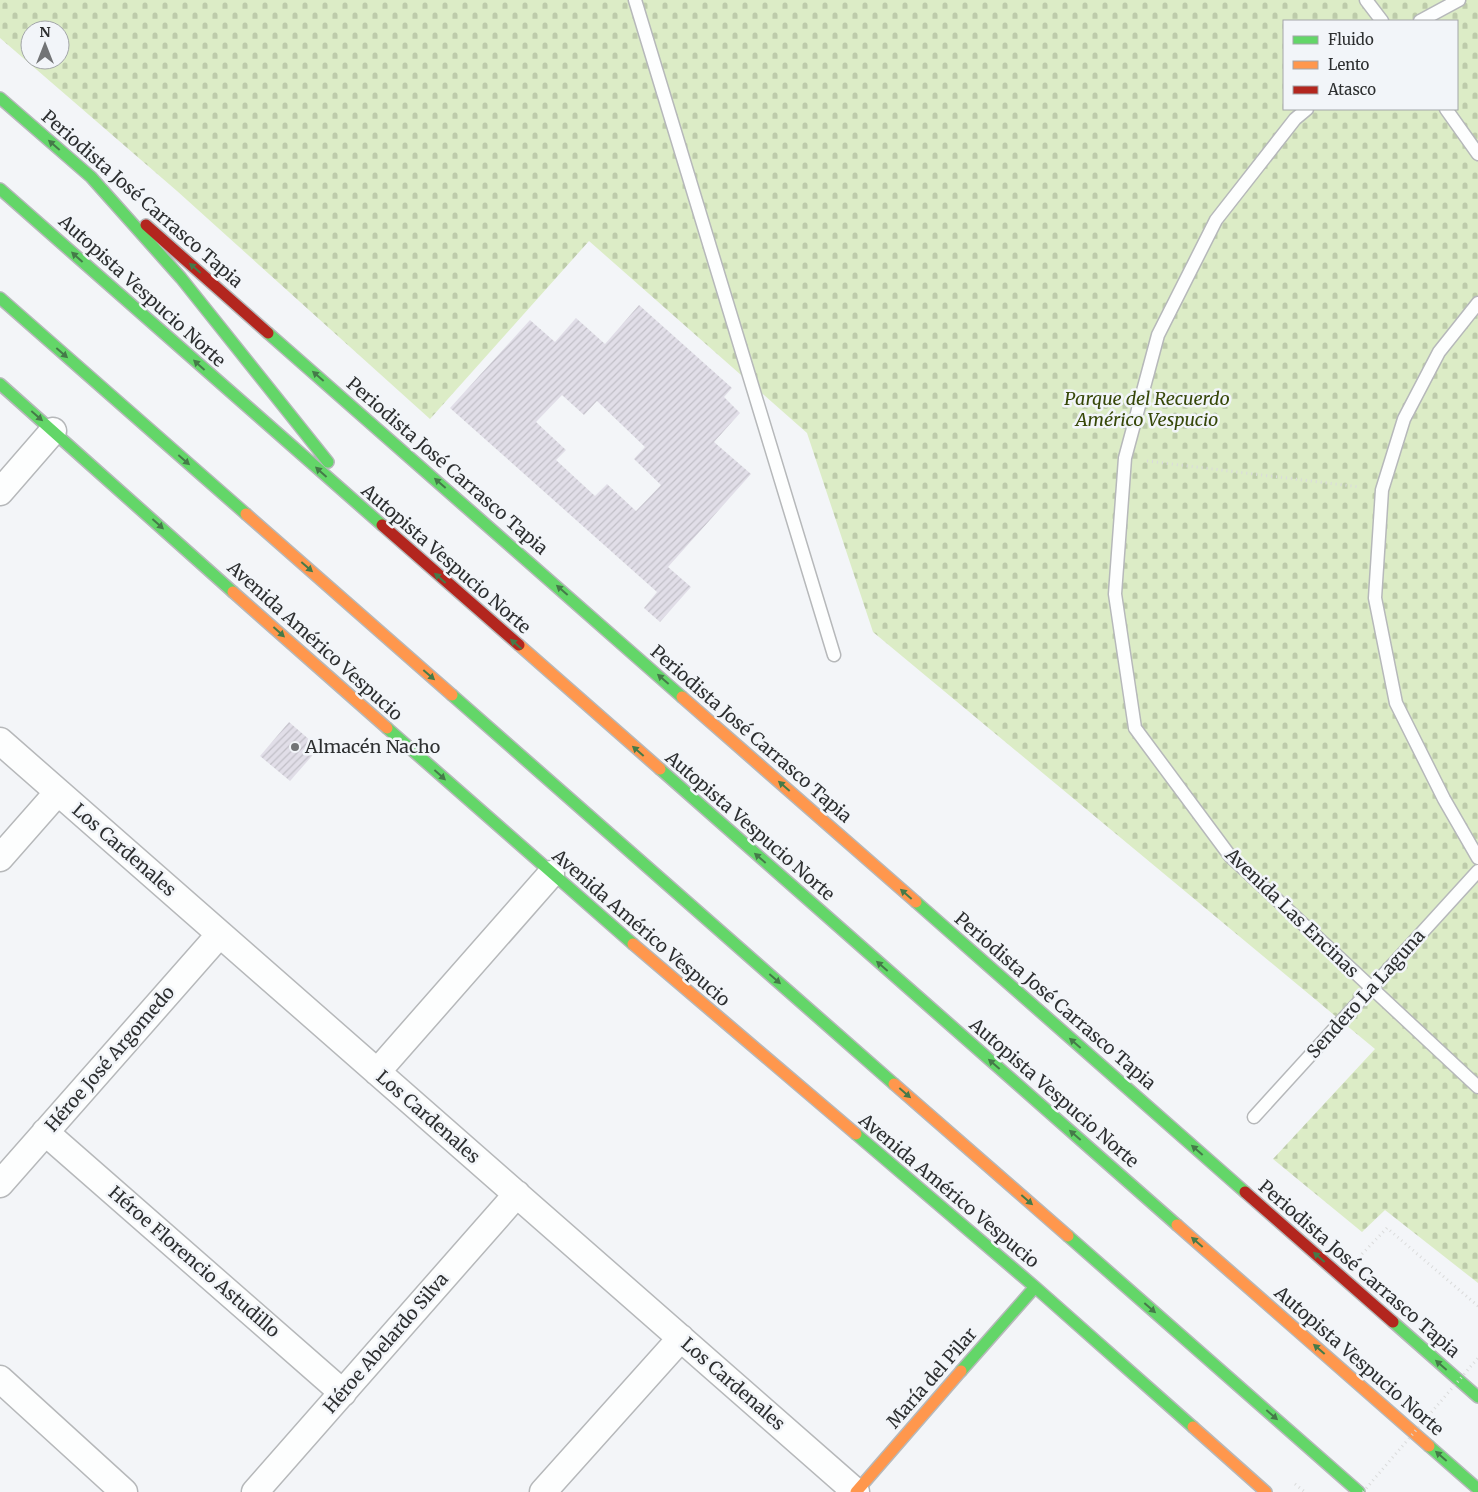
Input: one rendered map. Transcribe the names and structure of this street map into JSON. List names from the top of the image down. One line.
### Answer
{"streets":{"main road":["Periodista José Carrasco Tapia","Autopista Vespucio Norte","Avenida Américo Vespucio","María del Pilar"],"street":["Los Cardenales","Héroe José Argomedo","Héroe Florencio Astudillo","Héroe Abelardo Silva"],"lane":["Avenida Las Encinas","Sendero La Laguna"]},"crossings":[["Avenida Américo Vespucio","María del Pilar"],["Los Cardenales","Héroe José Argomedo"],["Los Cardenales","Héroe Abelardo Silva"],["Los Cardenales","María del Pilar"],["Avenida Las Encinas","Sendero La Laguna"],["Héroe José Argomedo","Héroe Florencio Astudillo"],["Héroe Florencio Astudillo","Héroe Abelardo Silva"]],"one_way":["Periodista José Carrasco Tapia"],"parks":["Parque del Recuerdo Américo Vespucio"],"places":["Almacén Nacho"],"legend":["Fluido","Lento","Atasco"],"north":"top"}
